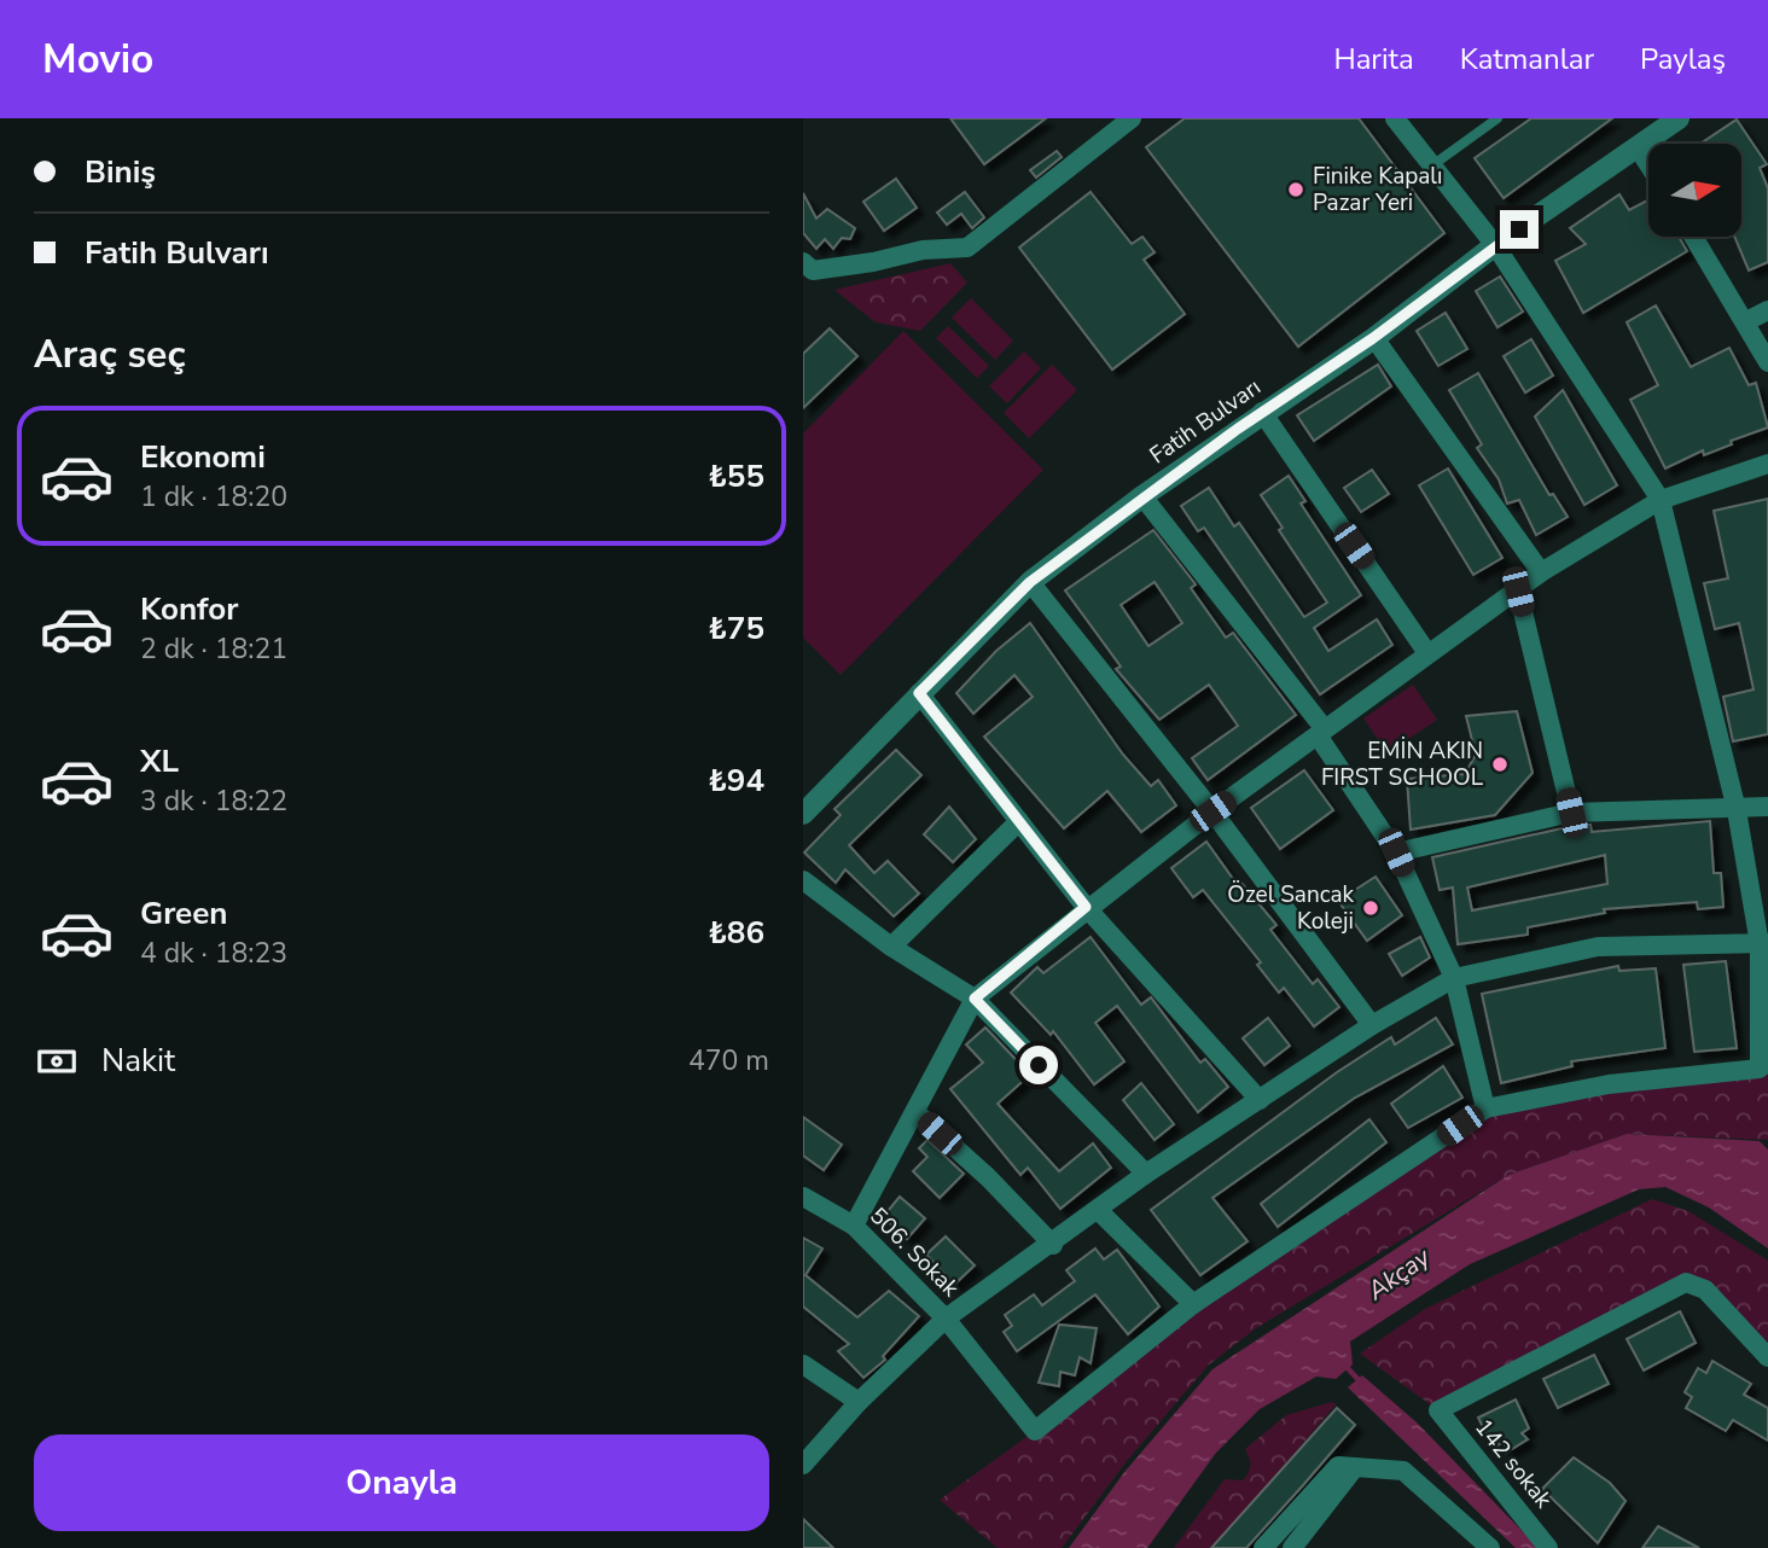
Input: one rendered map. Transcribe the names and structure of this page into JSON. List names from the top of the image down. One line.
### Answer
{"streets":{"street":["Fatih Bulvarı","506. Sokak","142 sokak"]},"water":["Akçay"],"places":["Finike Kapalı Pazar Yeri","EMİN AKIN FIRST SCHOOL","Özel Sancak Koleji"],"north":"right","page":{"header":"Movio","nav":["Harita","Katmanlar","Paylaş"],"banner":["Biniş","Fatih Bulvarı"],"heading":"Araç seç","list":[{"name":"Ekonomi","note":"1 dk · 18:20","value":"₺55"},{"name":"Konfor","note":"2 dk · 18:21","value":"₺75"},{"name":"XL","note":"3 dk · 18:22","value":"₺94"},{"name":"Green","note":"4 dk · 18:23","value":"₺86"}],"pay":["Nakit","470 m"],"buttons":"Onayla"}}
